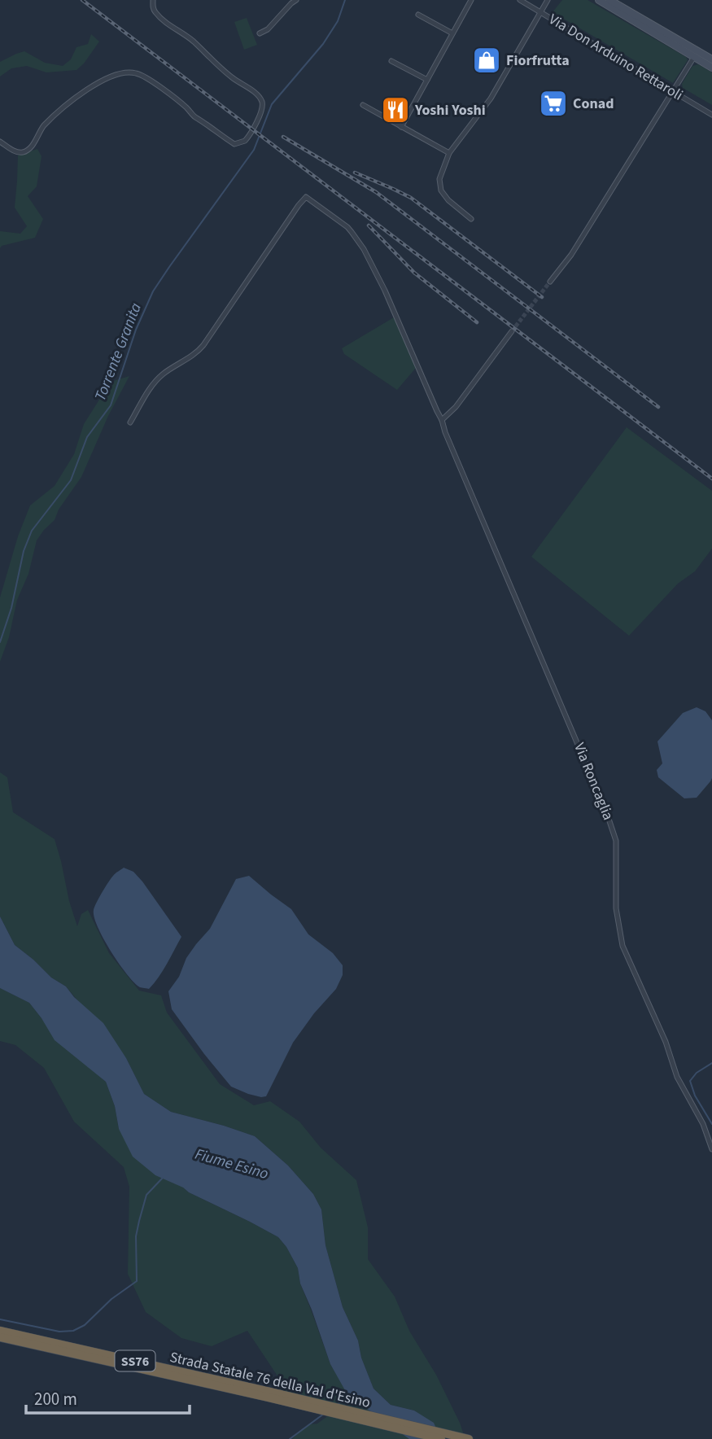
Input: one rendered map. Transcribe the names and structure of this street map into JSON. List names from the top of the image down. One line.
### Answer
{"streets":{"highway":["SS76","Strada Statale 76 della Val d'Esino"],"street":["Via Don Arduino Rettaroli","Via Roncaglia"]},"water":["Torrente Granita","Fiume Esino"],"places":{"shop":["Fiorfrutta"],"supermarket":["Conad"],"restaurant":["Yoshi Yoshi"]},"scale_bar":"200 m"}
